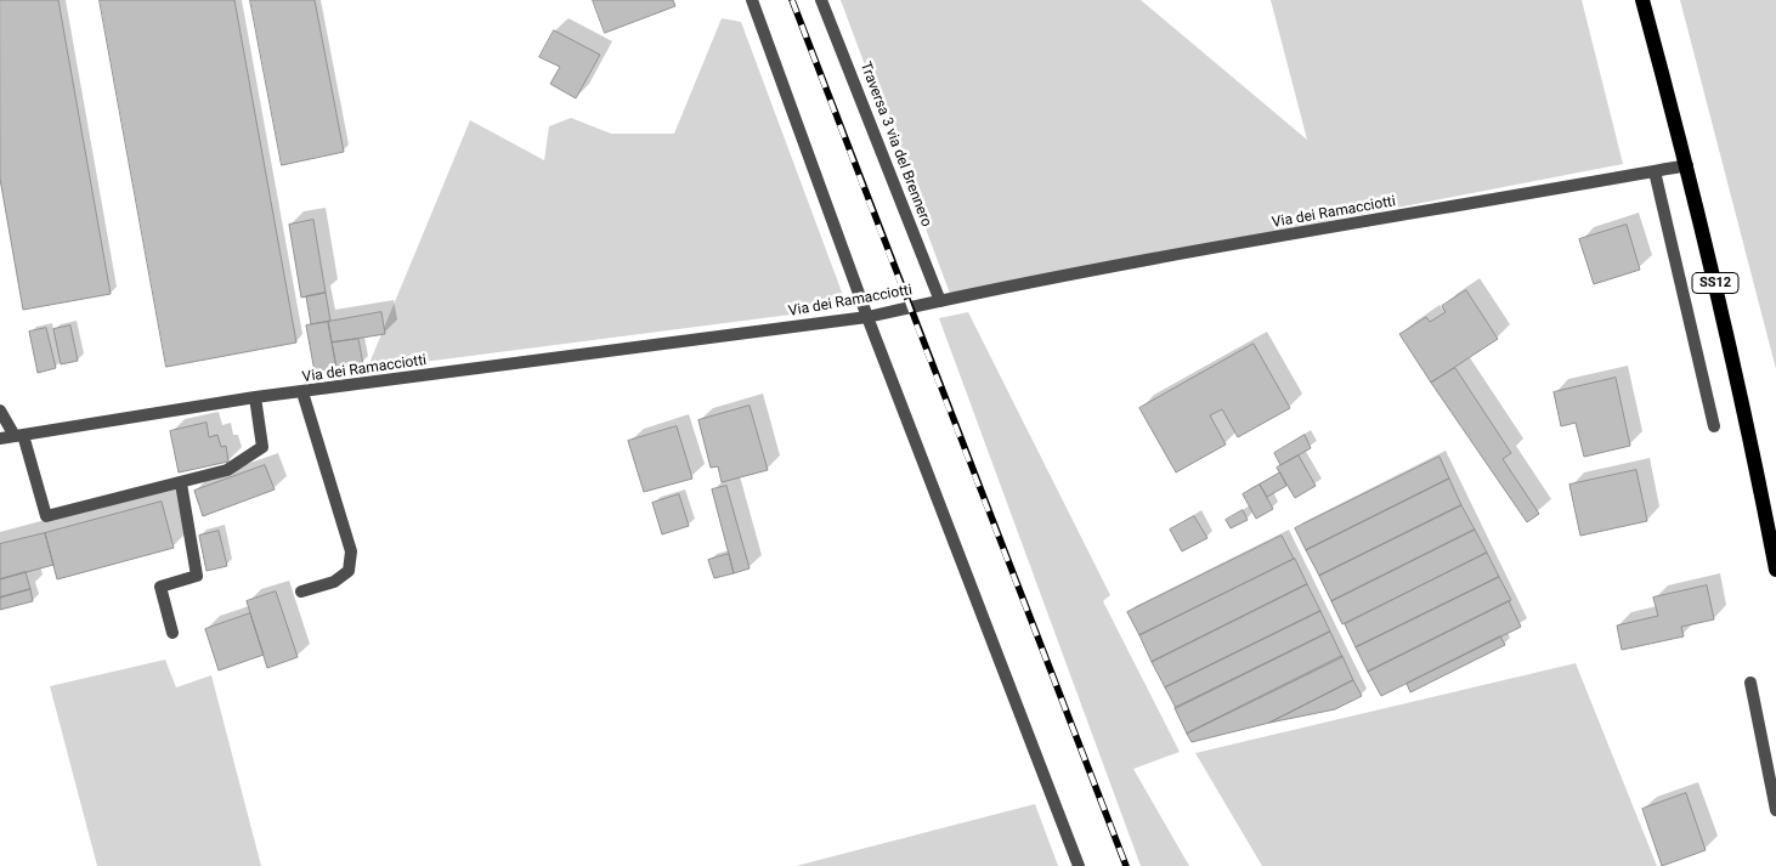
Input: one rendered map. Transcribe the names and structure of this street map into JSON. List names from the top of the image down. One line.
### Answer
{"streets":{"main road":["SS12"],"street":["Traversa 3 via del Brennero","Via dei Ramacciotti"]},"crossings":[["Traversa 3 via del Brennero","Via dei Ramacciotti"],["Via dei Ramacciotti","SS12"]]}
